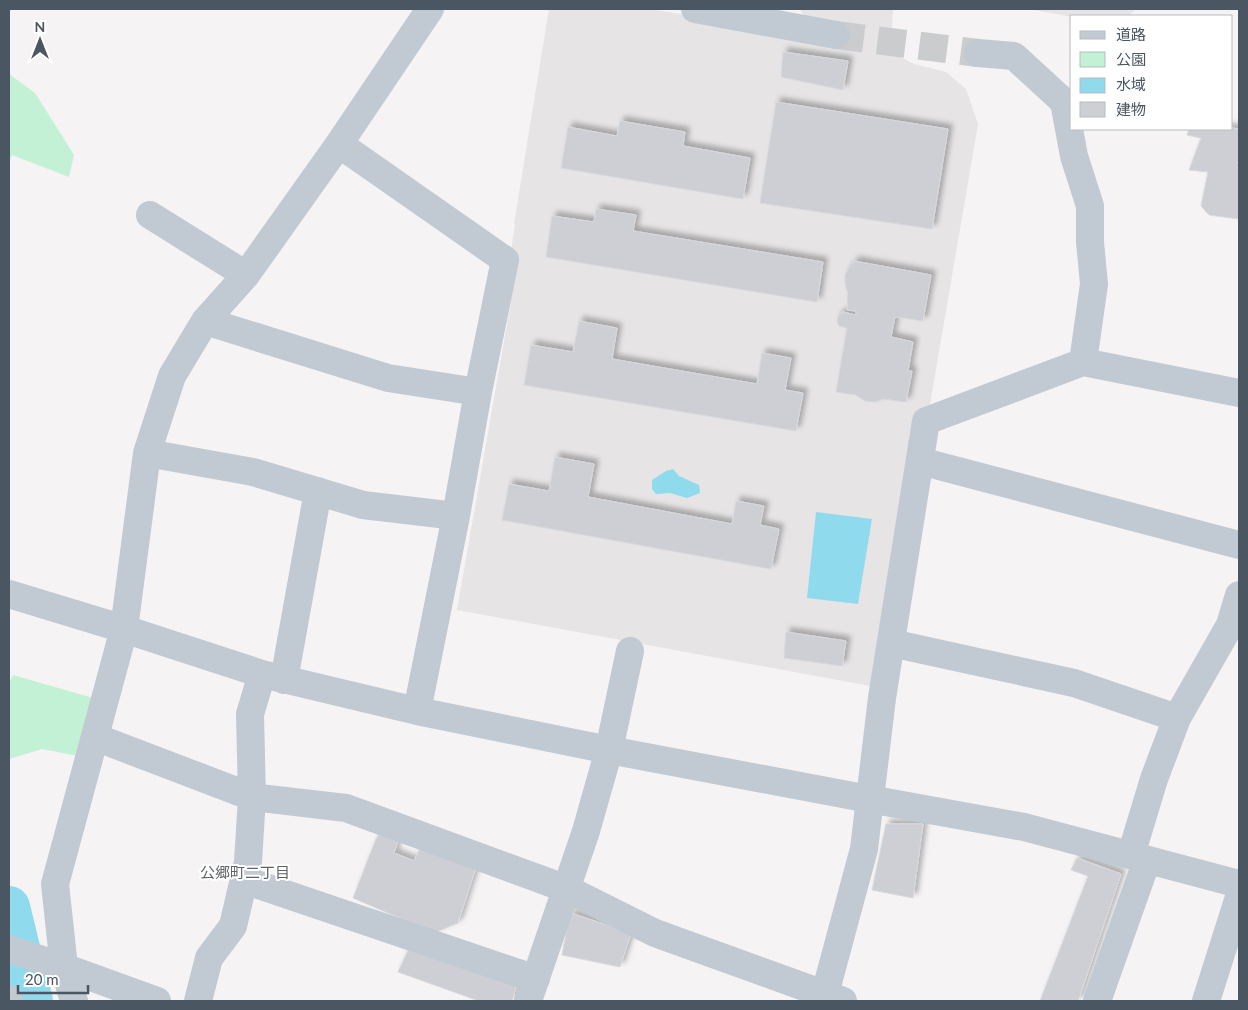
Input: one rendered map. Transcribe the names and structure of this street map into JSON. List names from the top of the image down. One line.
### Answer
{"districts":["公郷町二丁目"],"legend":["道路","公園","水域","建物"],"scale_bar":"20 m","north":"top"}
